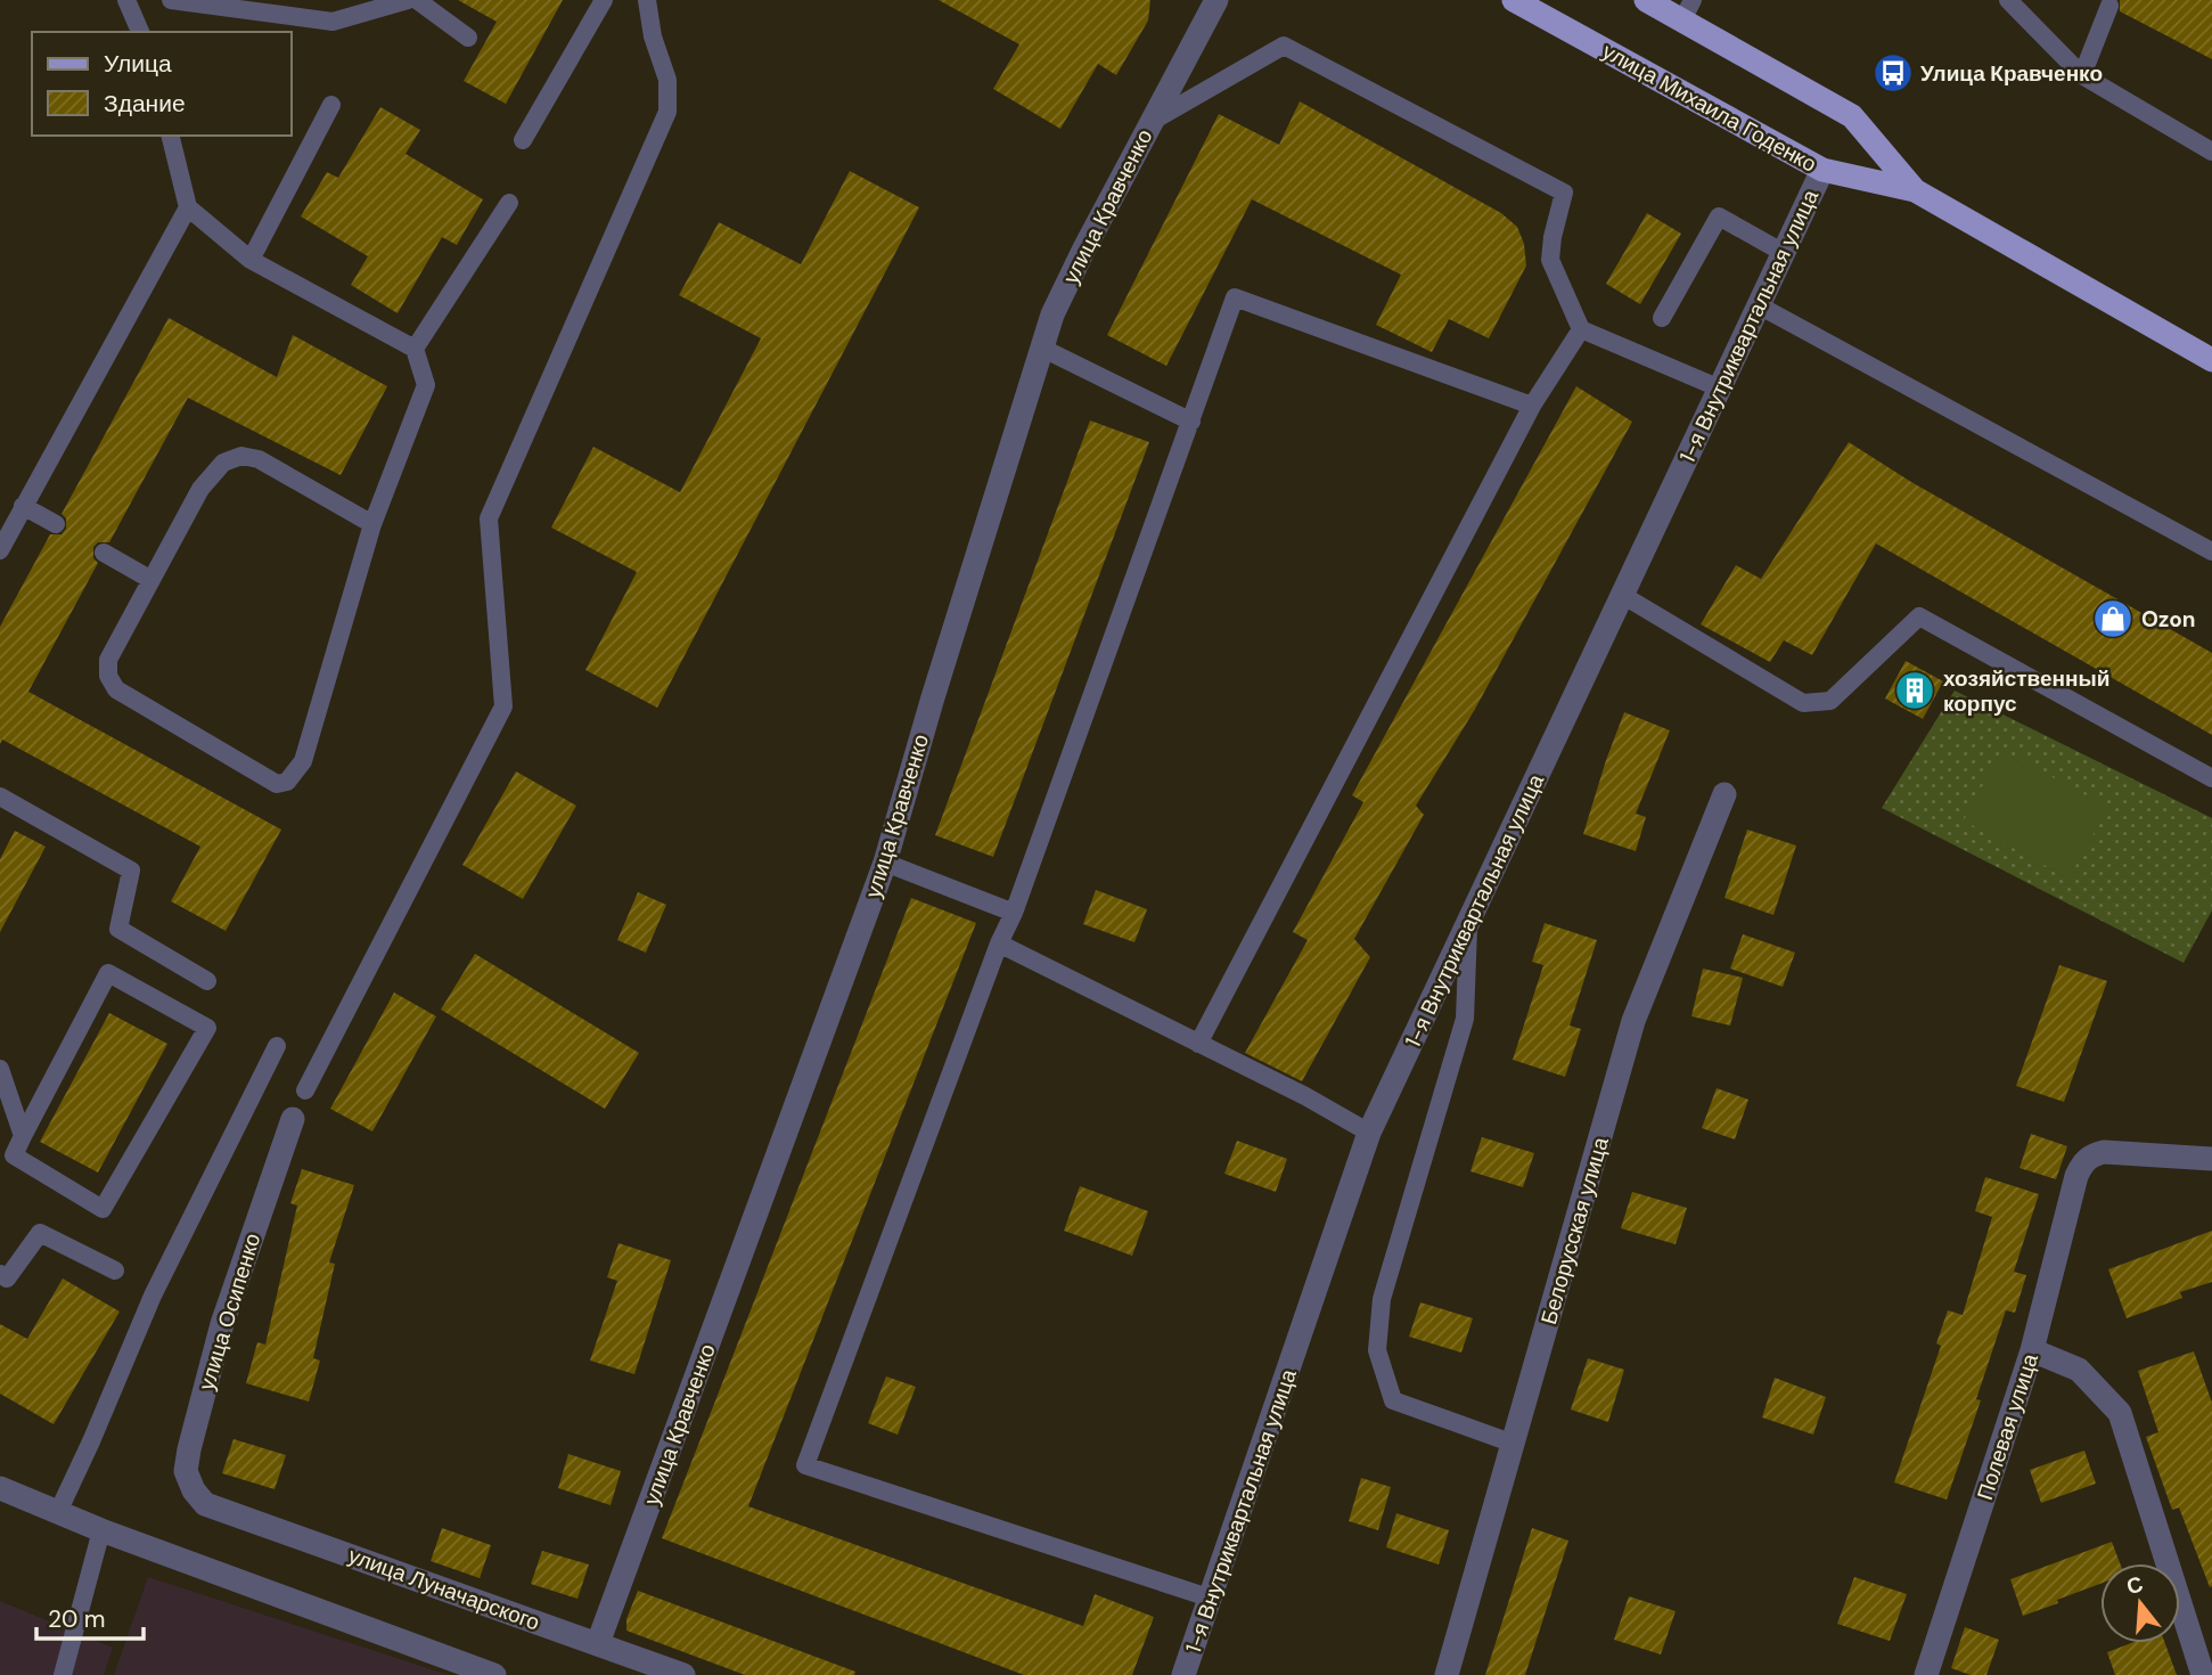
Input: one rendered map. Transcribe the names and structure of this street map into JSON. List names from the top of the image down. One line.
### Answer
{"streets":{"main road":["улица Михаила Годенко"],"street":["улица Кравченко","1-я Внутриквартальная улица","Белорусская улица","улица Осипенко","Полевая улица","улица Луначарского"]},"crossings":[["улица Михаила Годенко","1-я Внутриквартальная улица"],["улица Кравченко","улица Луначарского"],["улица Осипенко","улица Луначарского"]],"places":{"bus stop":["Улица Кравченко"],"shop":["Ozon"],"building":["хозяйственный корпус"]},"legend":["Улица","Здание"],"scale_bar":"20 m","north":"top"}
